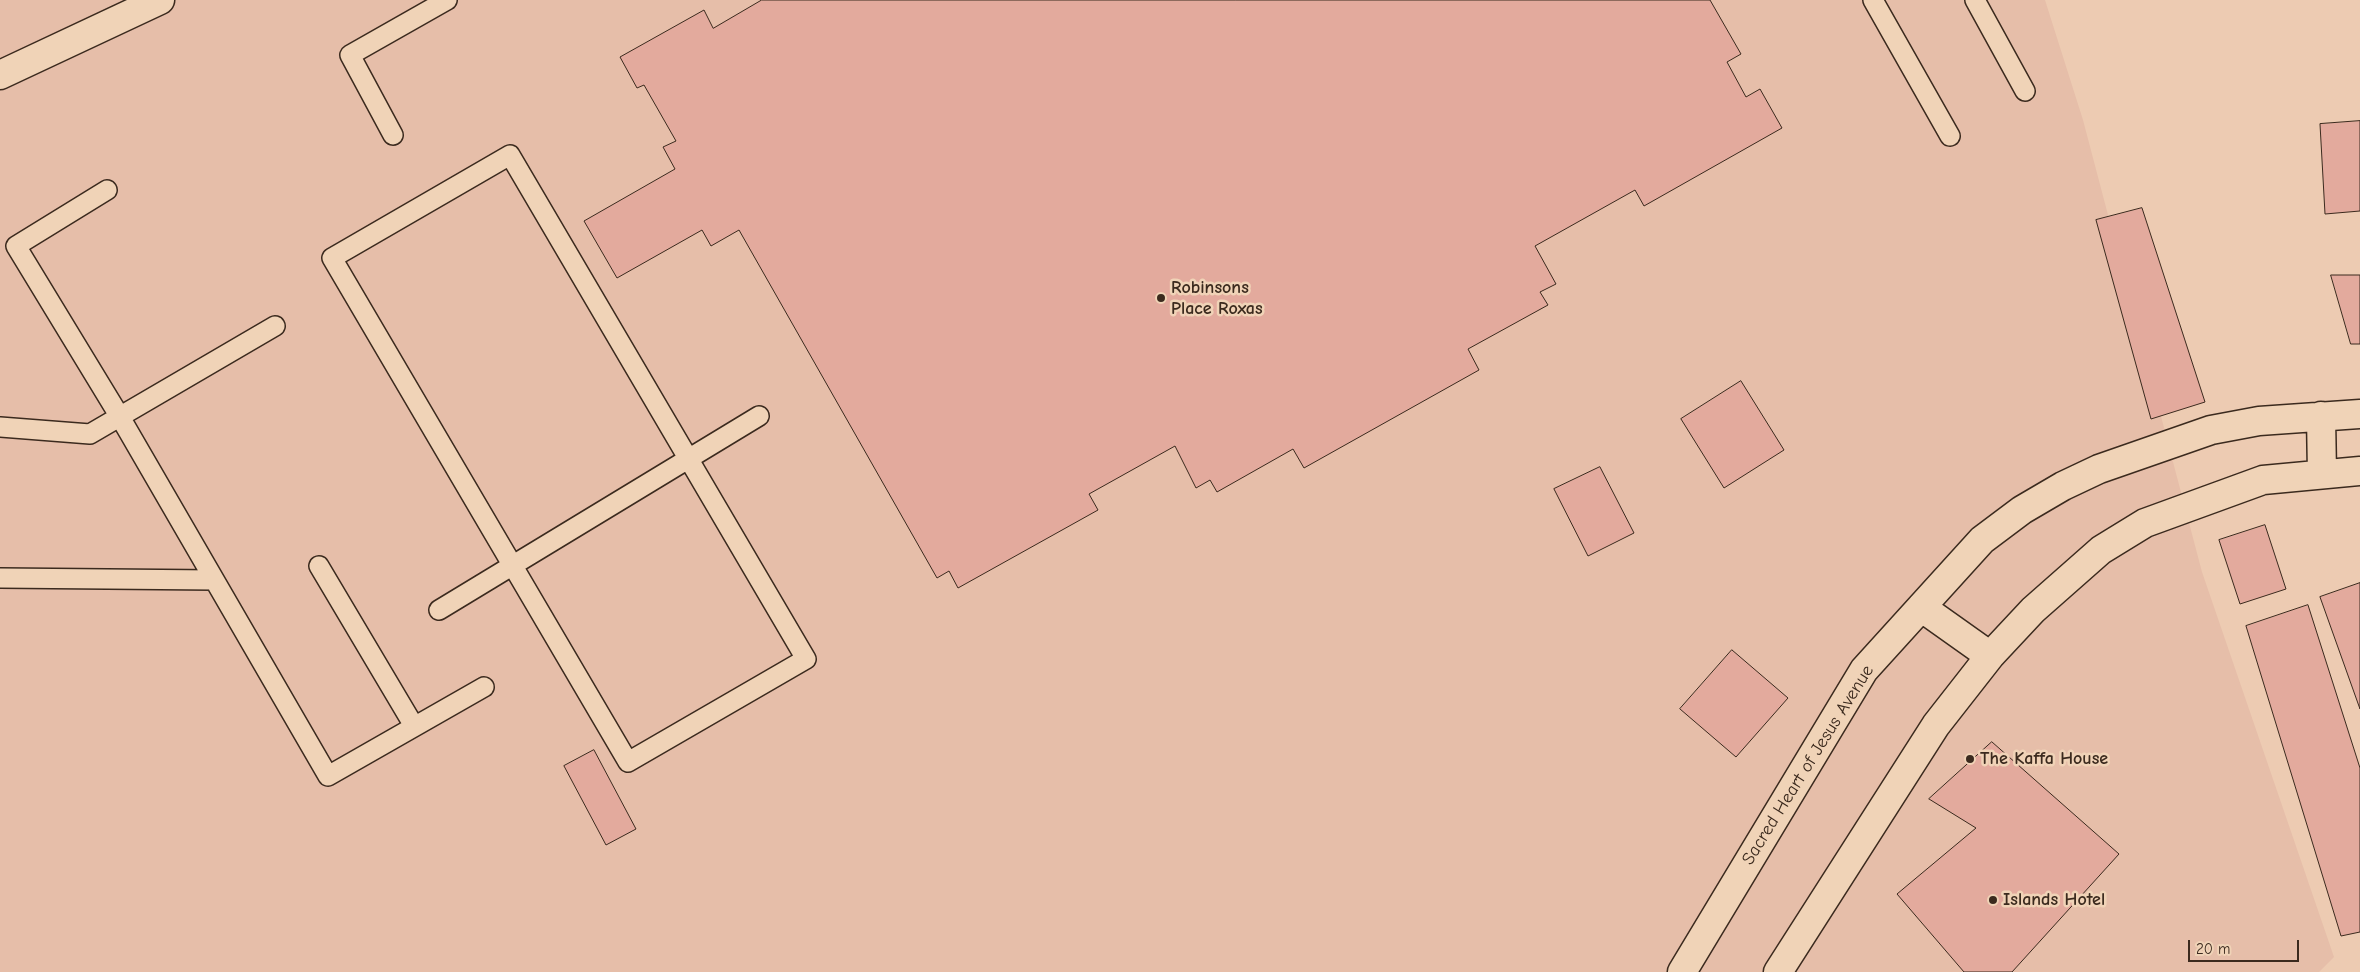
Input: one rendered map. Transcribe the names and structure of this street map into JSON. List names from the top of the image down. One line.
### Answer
{"streets":{"main road":["Sacred Heart of Jesus Avenue"]},"places":["Robinsons Place Roxas","The Kaffa House","Islands Hotel"],"scale_bar":"20 m"}
